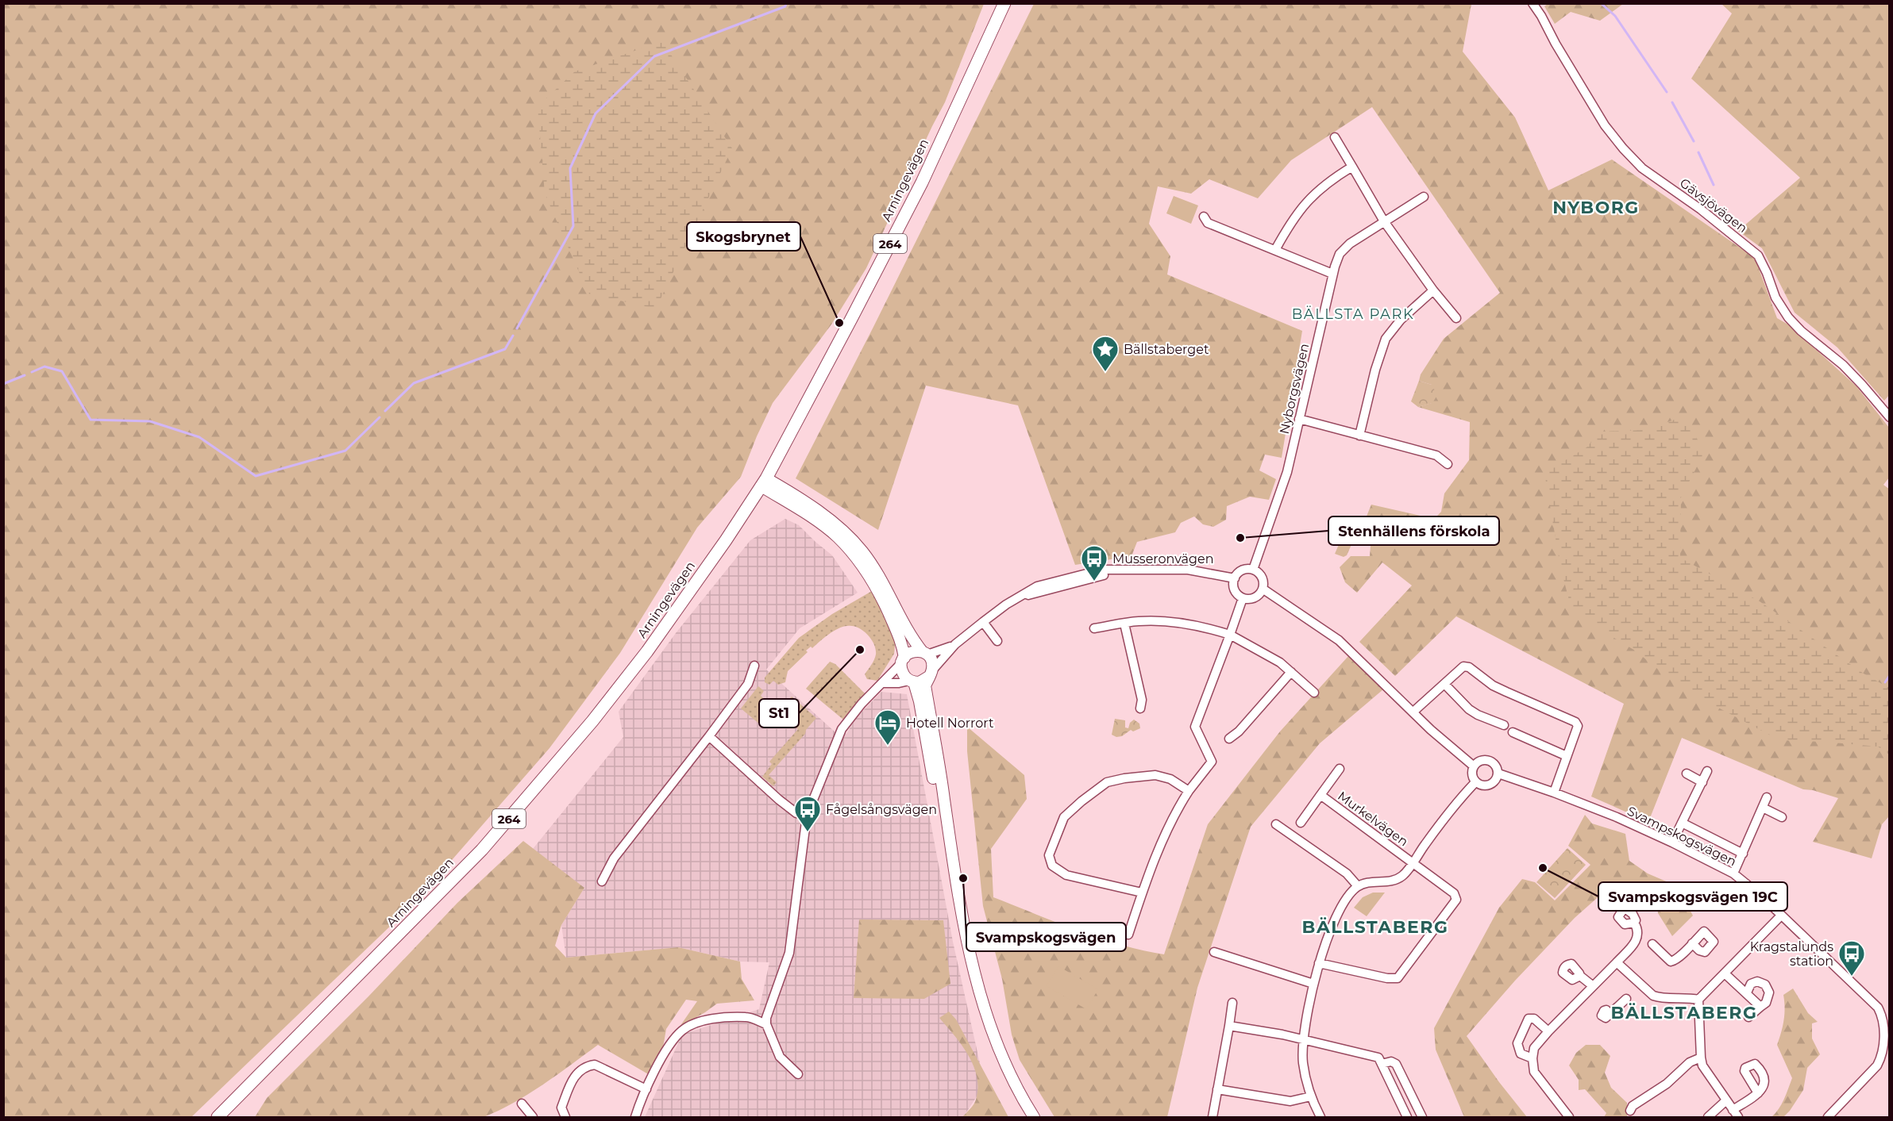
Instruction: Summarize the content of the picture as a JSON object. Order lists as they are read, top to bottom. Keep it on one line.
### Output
{"streets":{"main road":["Arningevägen","264"],"street":["Gävsjövägen","Nyborgsvägen","Murkelvägen","Svampskogsvägen"]},"crossings":[["Murkelvägen","Svampskogsvägen"]],"districts":["NYBORG","BÄLLSTA PARK","BÄLLSTABERG","BÄLLSTABERG"],"places":{"other":["Skogsbrynet","Stenhällens förskola","St1","Svampskogsvägen 19C","Svampskogsvägen"],"place":["Bällstaberget"],"bus stop":["Musseronvägen","Fågelsångsvägen","Kragstalunds station"],"hotel":["Hotell Norrort"]}}
